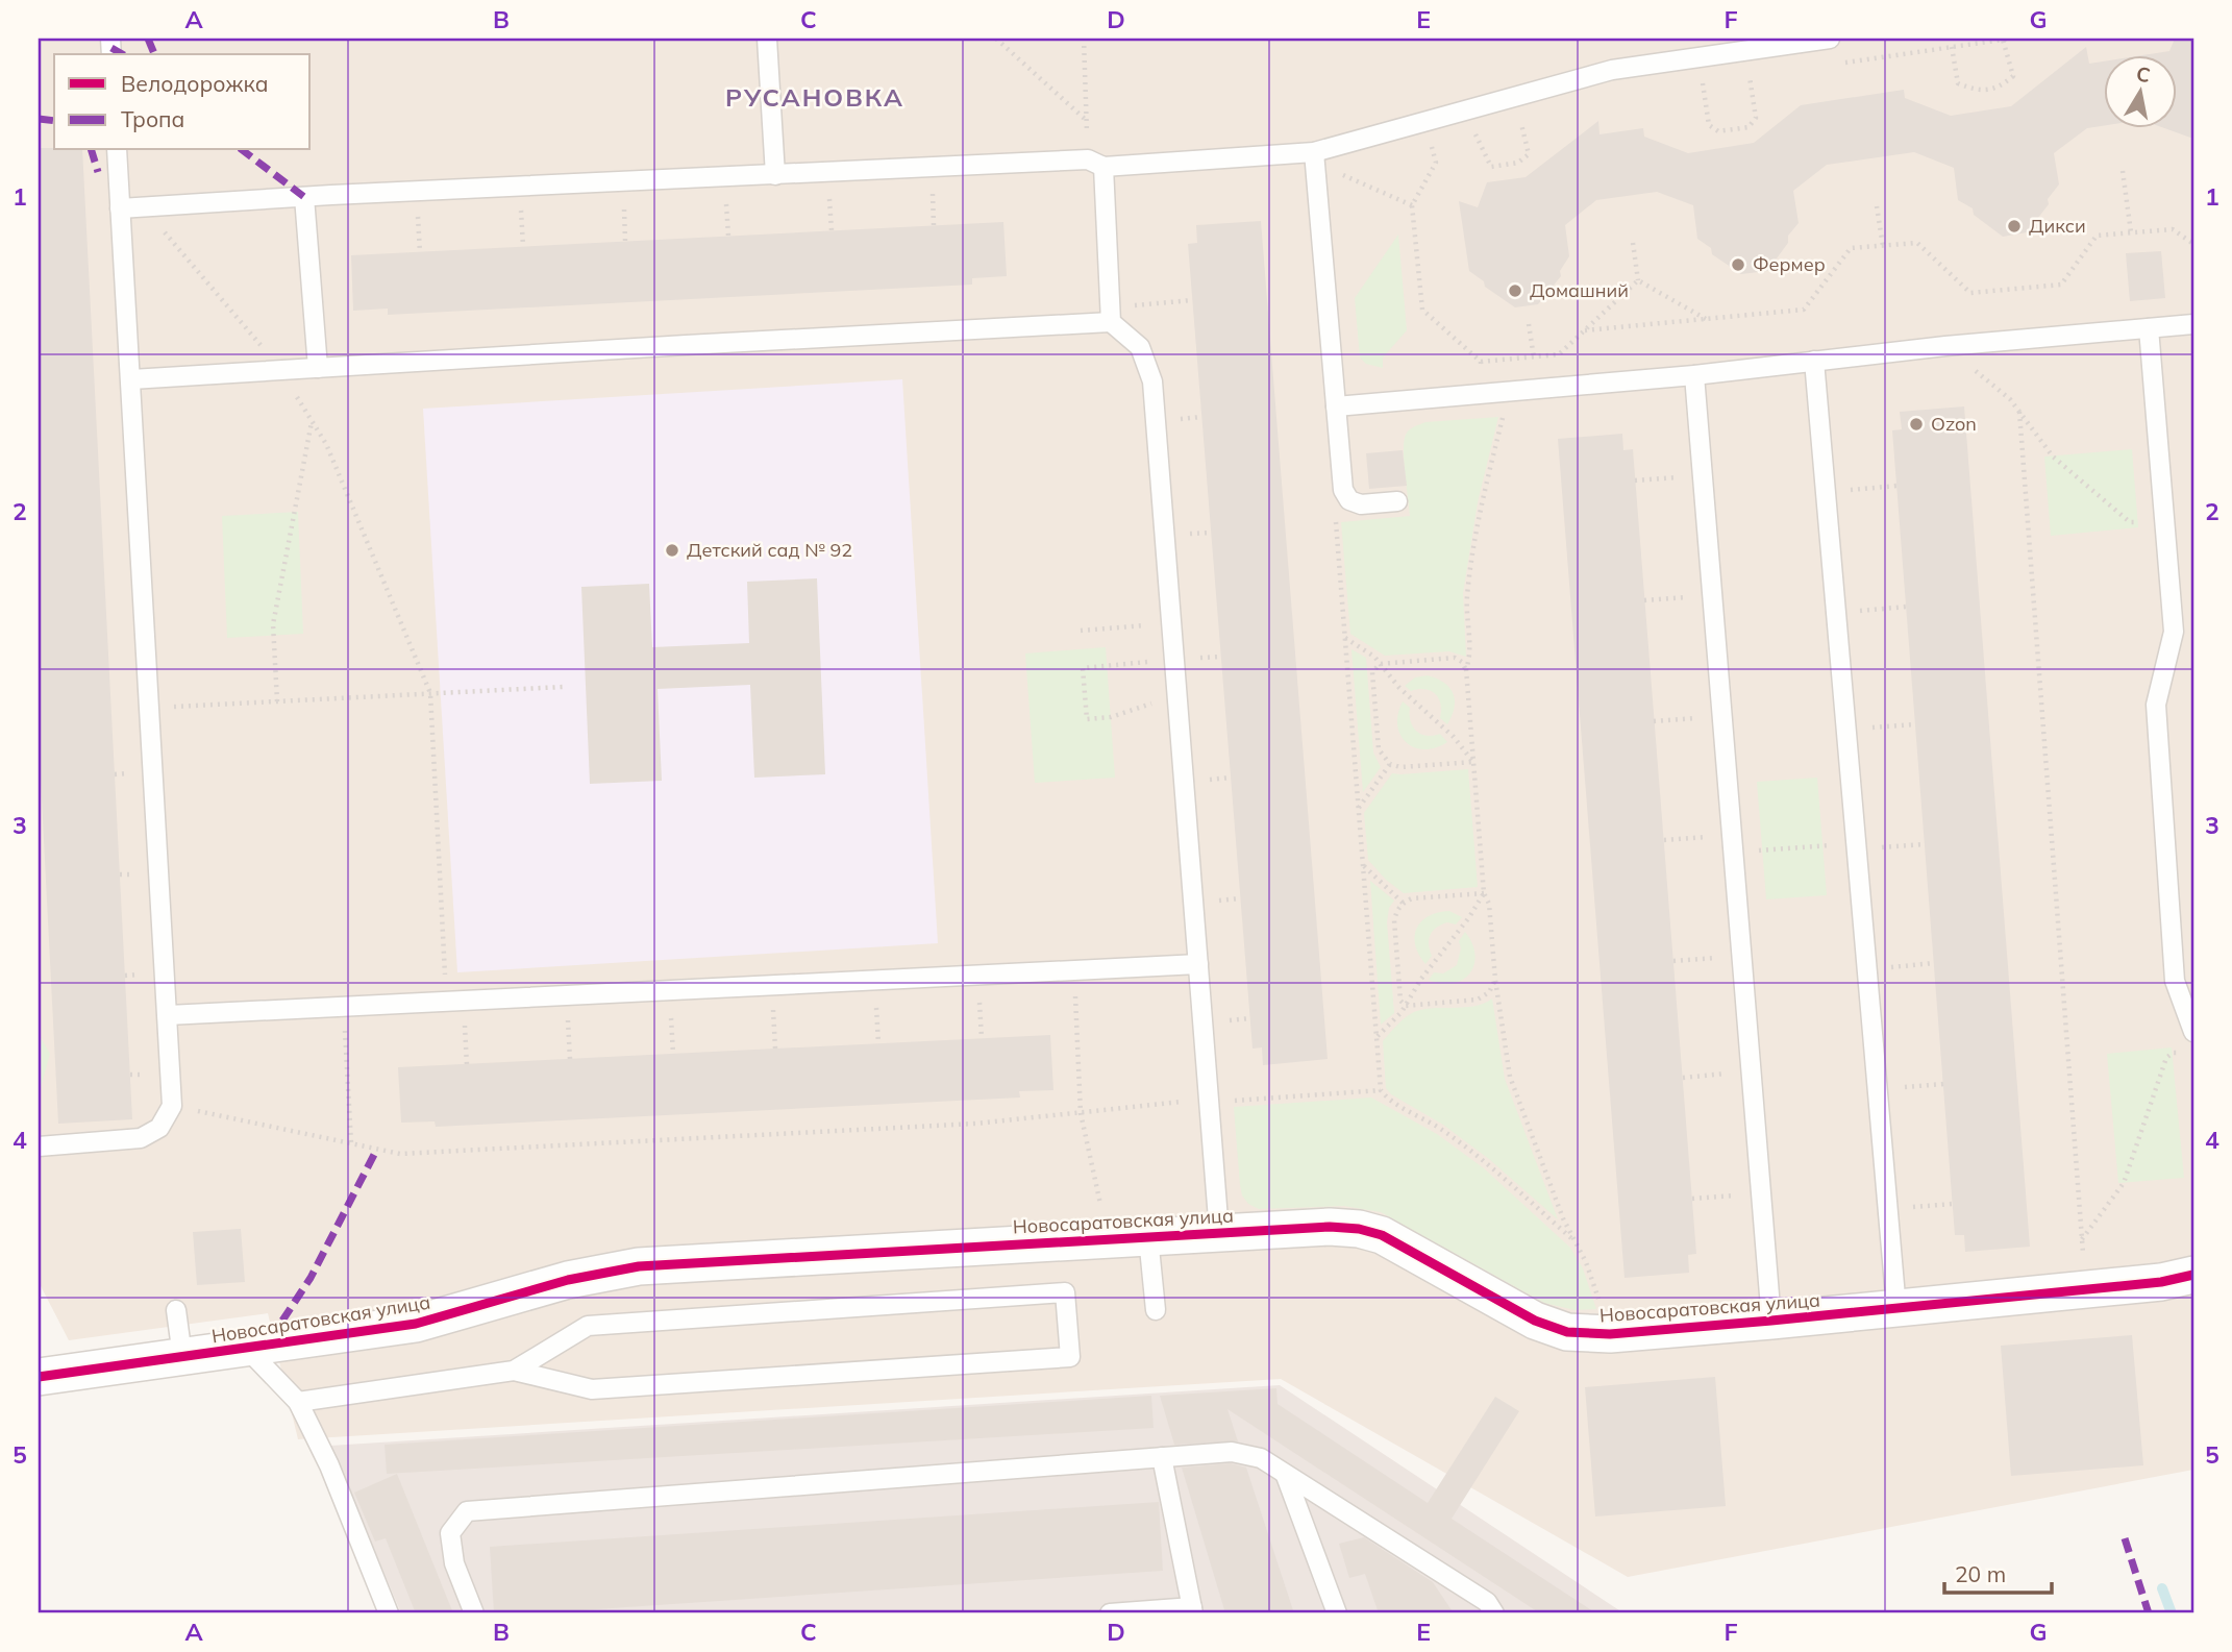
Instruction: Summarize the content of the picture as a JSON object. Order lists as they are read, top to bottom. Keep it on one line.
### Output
{"streets":{"street":["Новосаратовская улица"]},"districts":["РУСАНОВКА"],"places":["Дикси","Фермер","Домашний","Ozon","Детский сад № 92"],"legend":["Велодорожка","Тропа"],"scale_bar":"20 m","north":"top","grid":{"columns":["A","B","C","D","E","F","G"],"rows":["1","2","3","4","5"]}}
